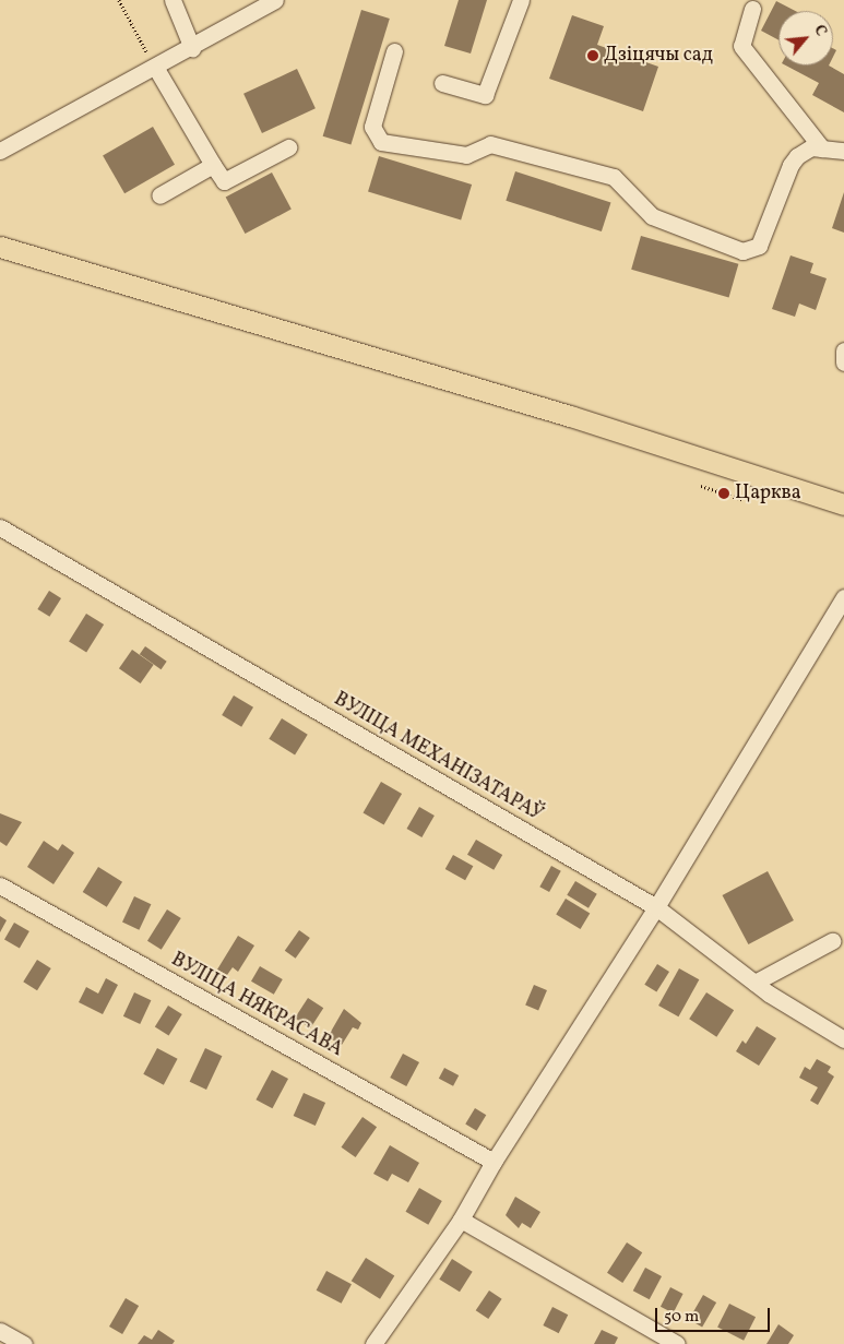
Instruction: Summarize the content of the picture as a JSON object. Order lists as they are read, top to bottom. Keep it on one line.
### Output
{"streets":{"street":["ВУЛІЦА МЕХАНІЗАТАРАЎ","ВУЛІЦА НЯКРАСАВА"]},"places":["Дзіцячы сад","Царква"],"scale_bar":"50 m","north":"top right"}
